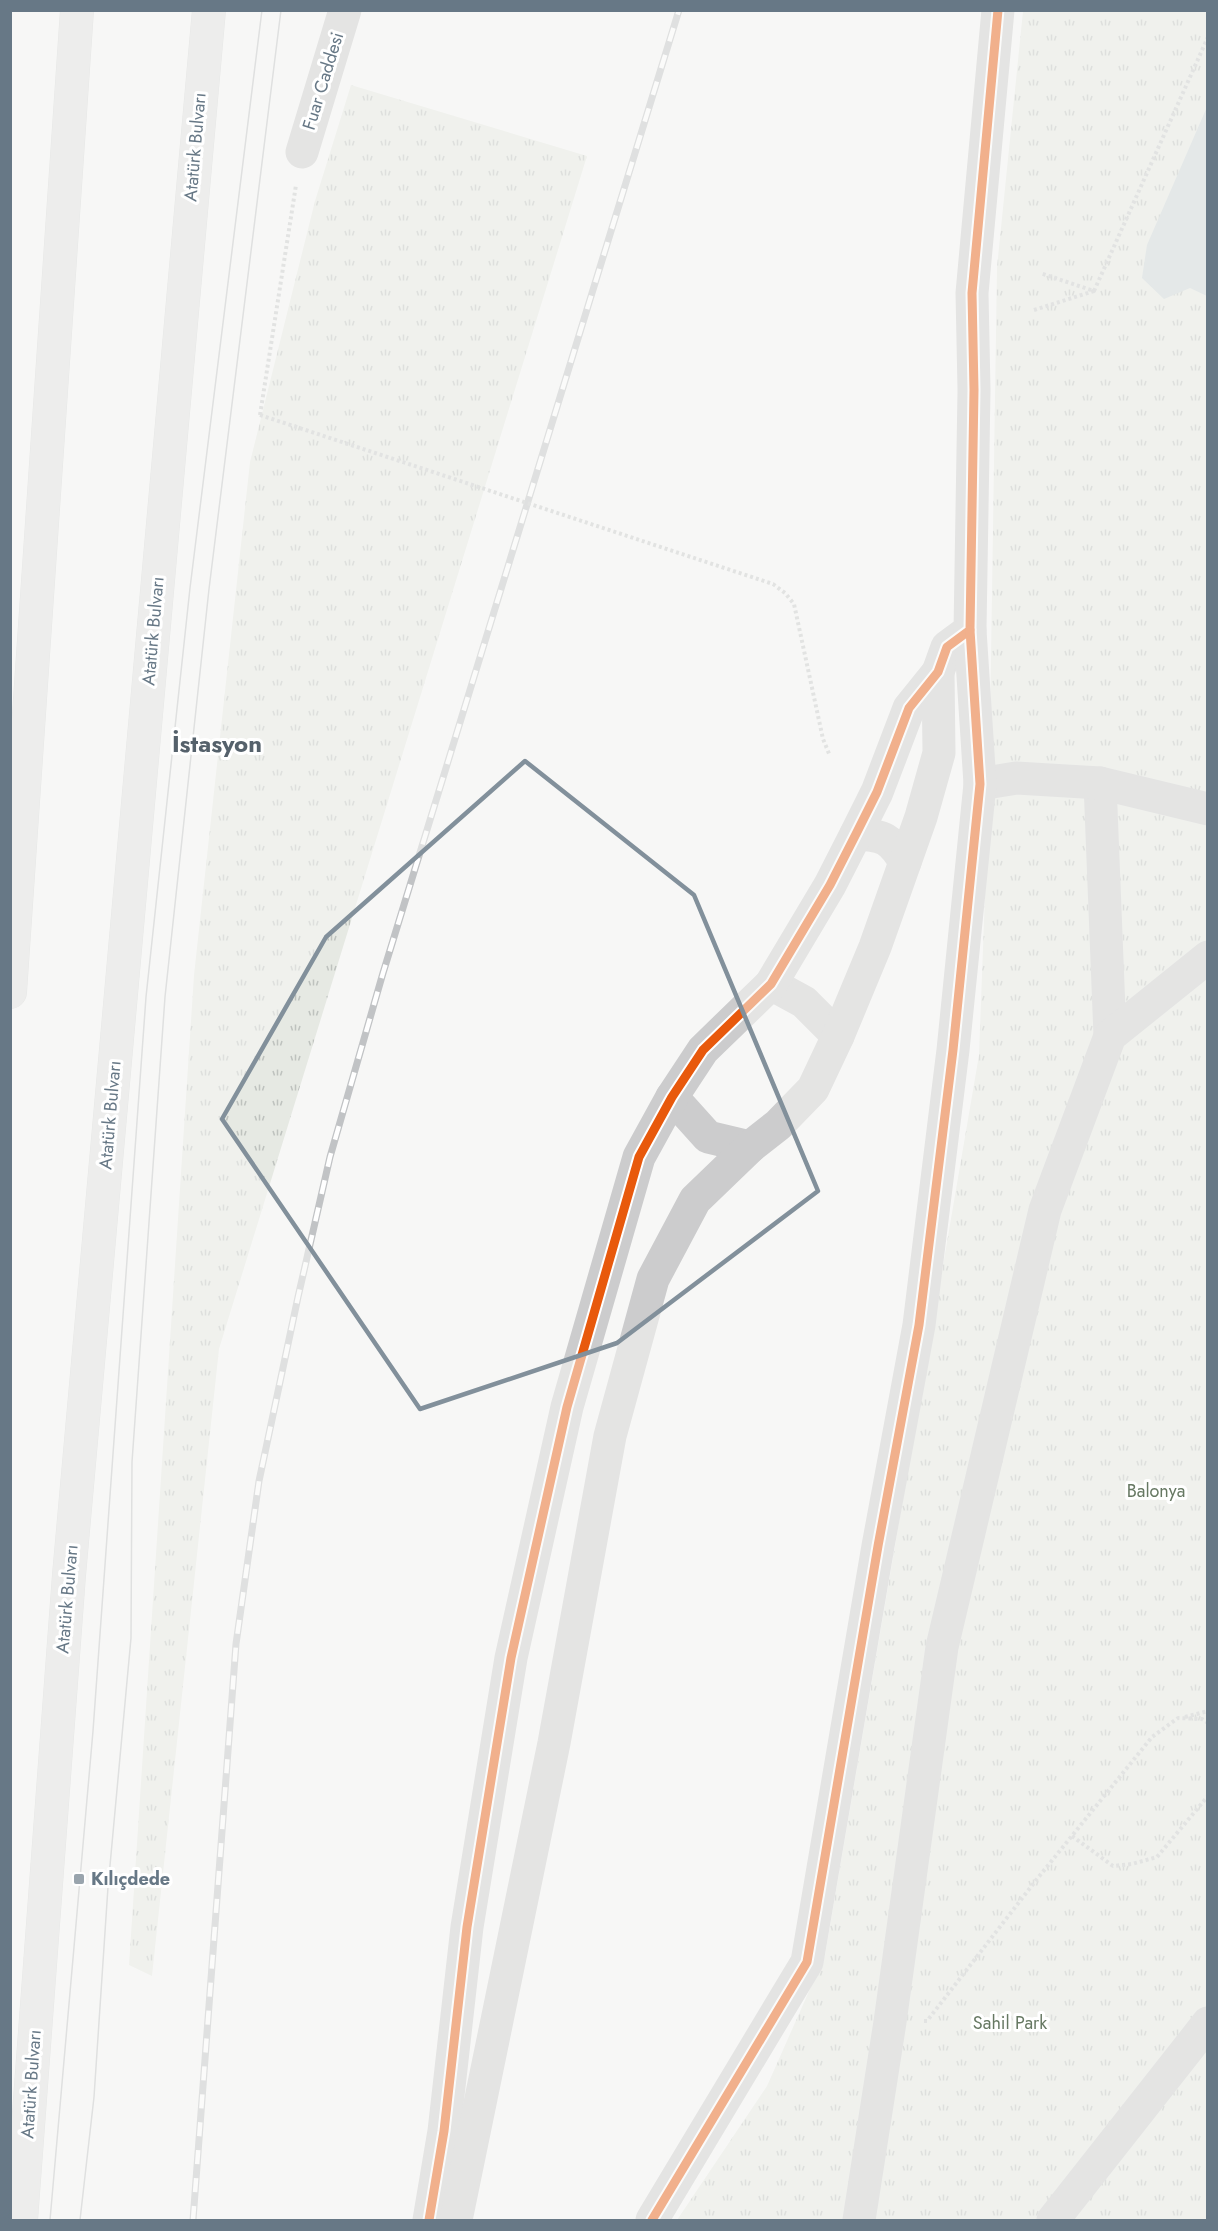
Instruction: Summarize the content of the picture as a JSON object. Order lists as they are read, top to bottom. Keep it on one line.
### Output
{"streets":{"main road":["Atatürk Bulvarı"],"street":["Fuar Caddesi"]},"districts":["İstasyon"],"parks":["Balonya","Sahil Park"],"places":{"transit":["Kılıçdede"]}}
